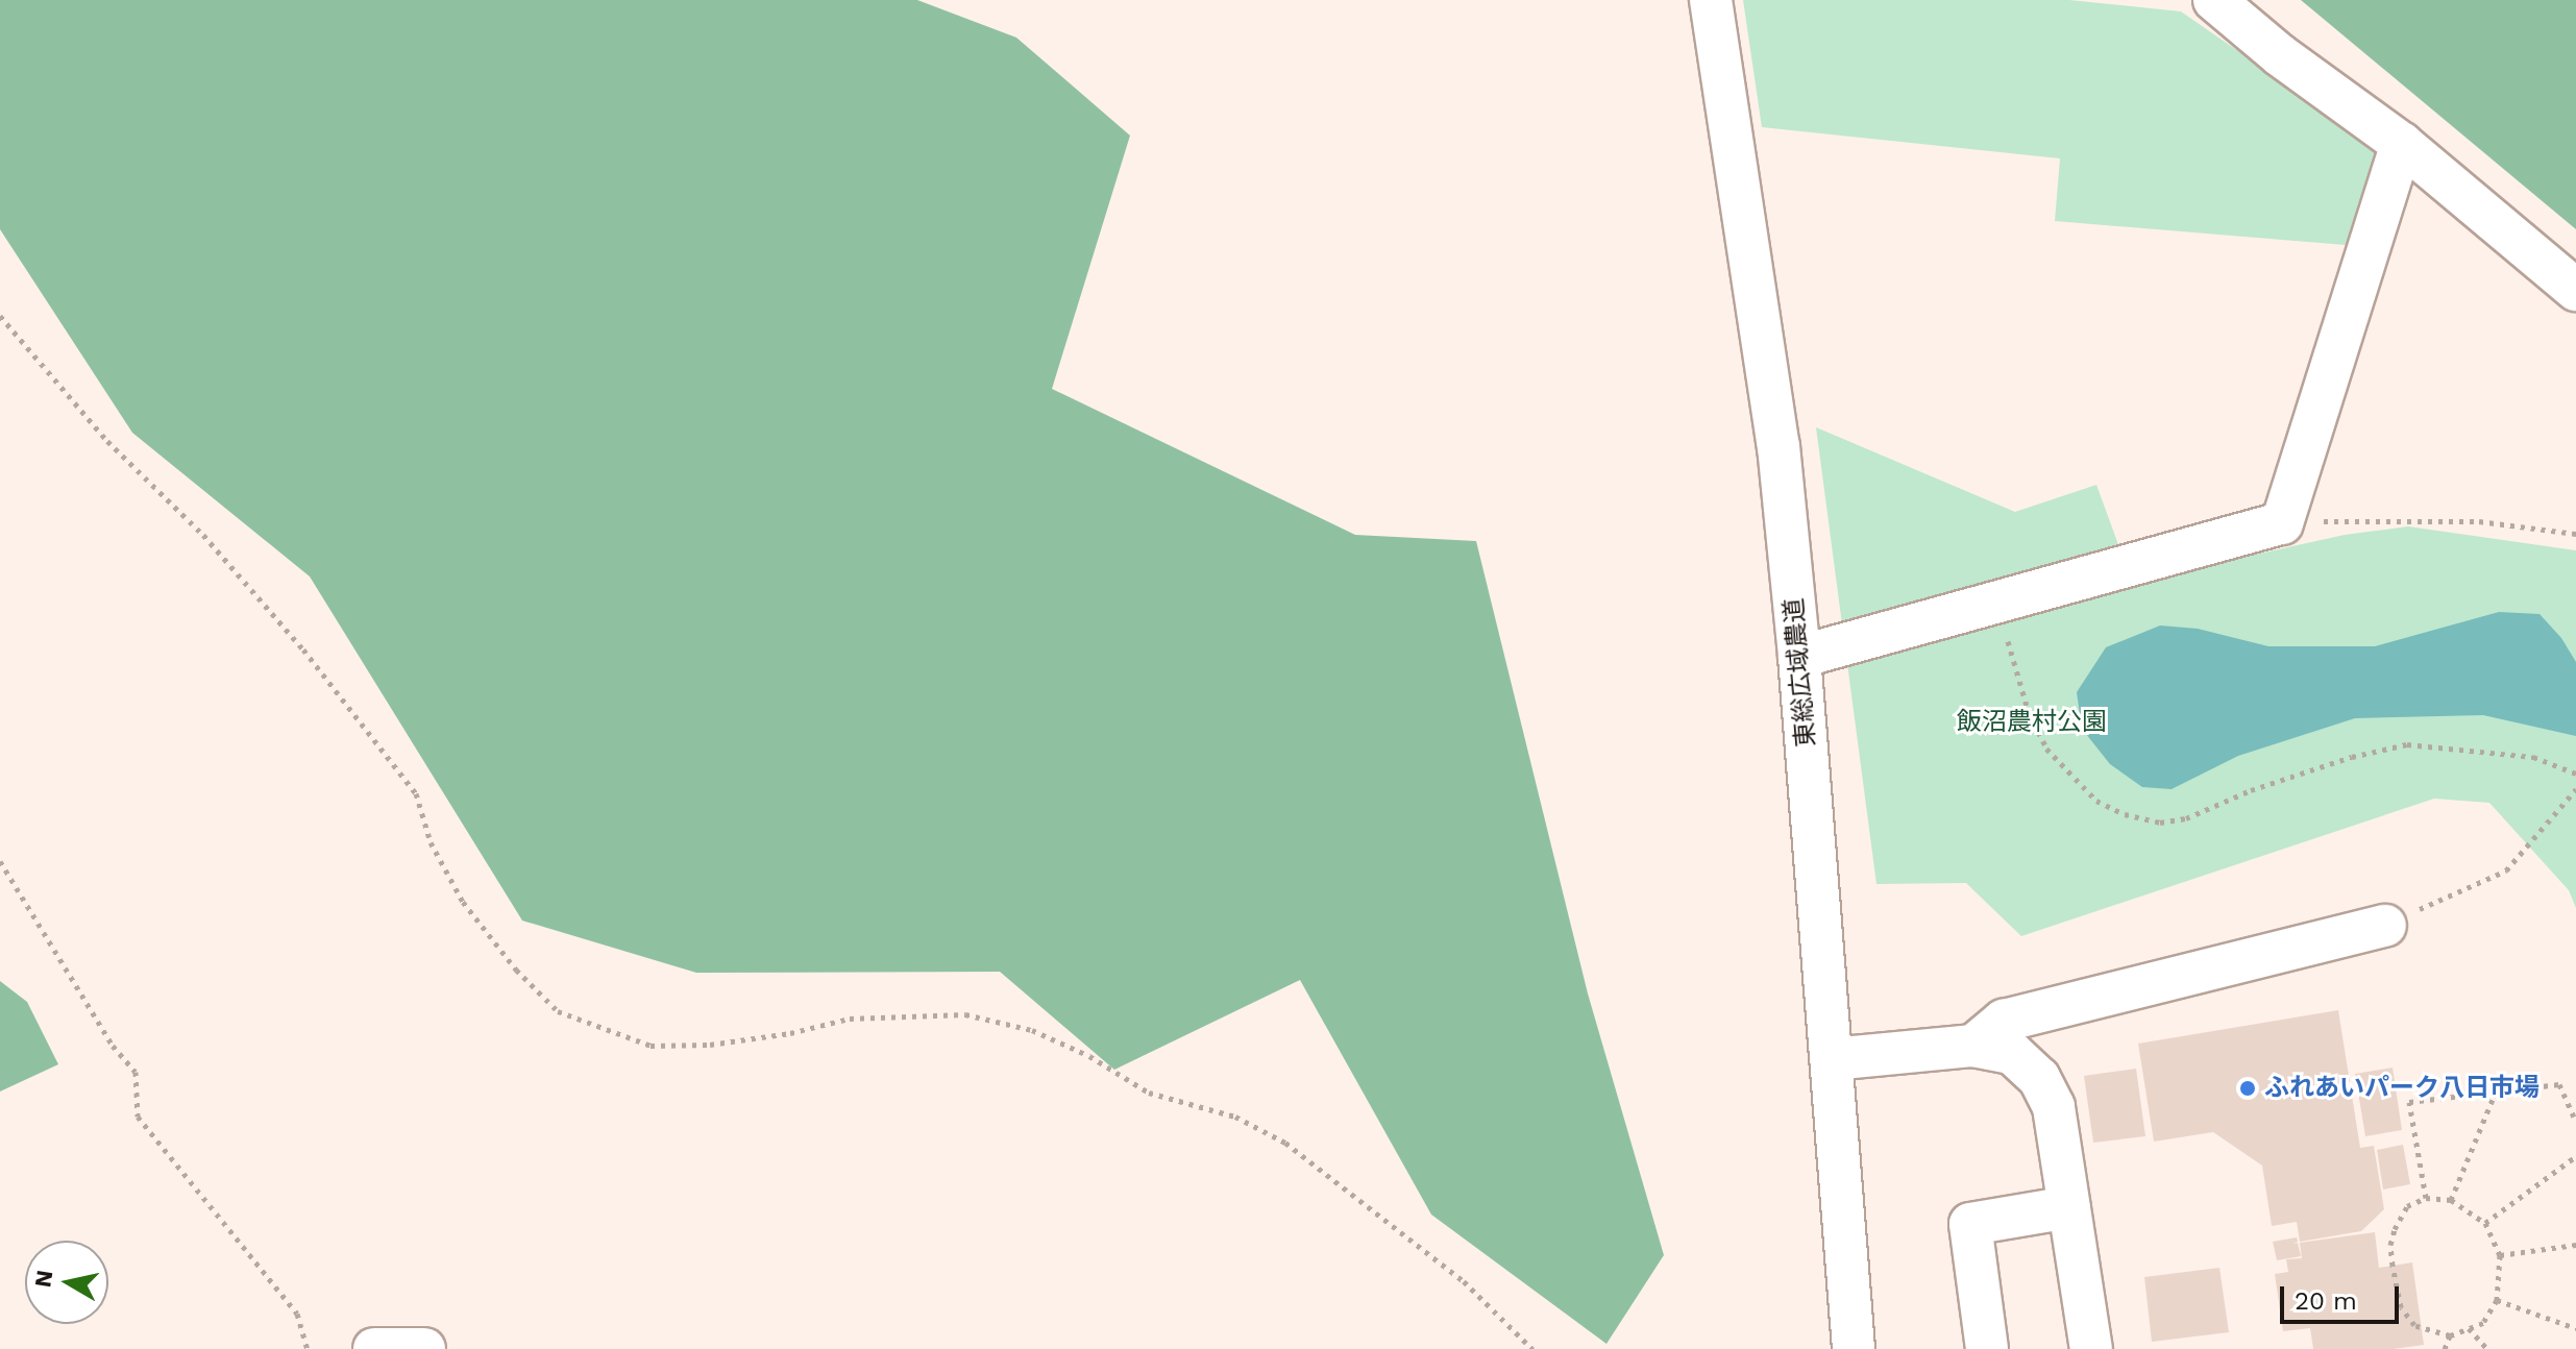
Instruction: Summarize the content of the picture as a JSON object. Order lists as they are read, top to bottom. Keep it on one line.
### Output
{"streets":{"street":["東総広域農道"]},"parks":["飯沼農村公園"],"places":["ふれあいパーク八日市場"],"scale_bar":"20 m","north":"left"}
